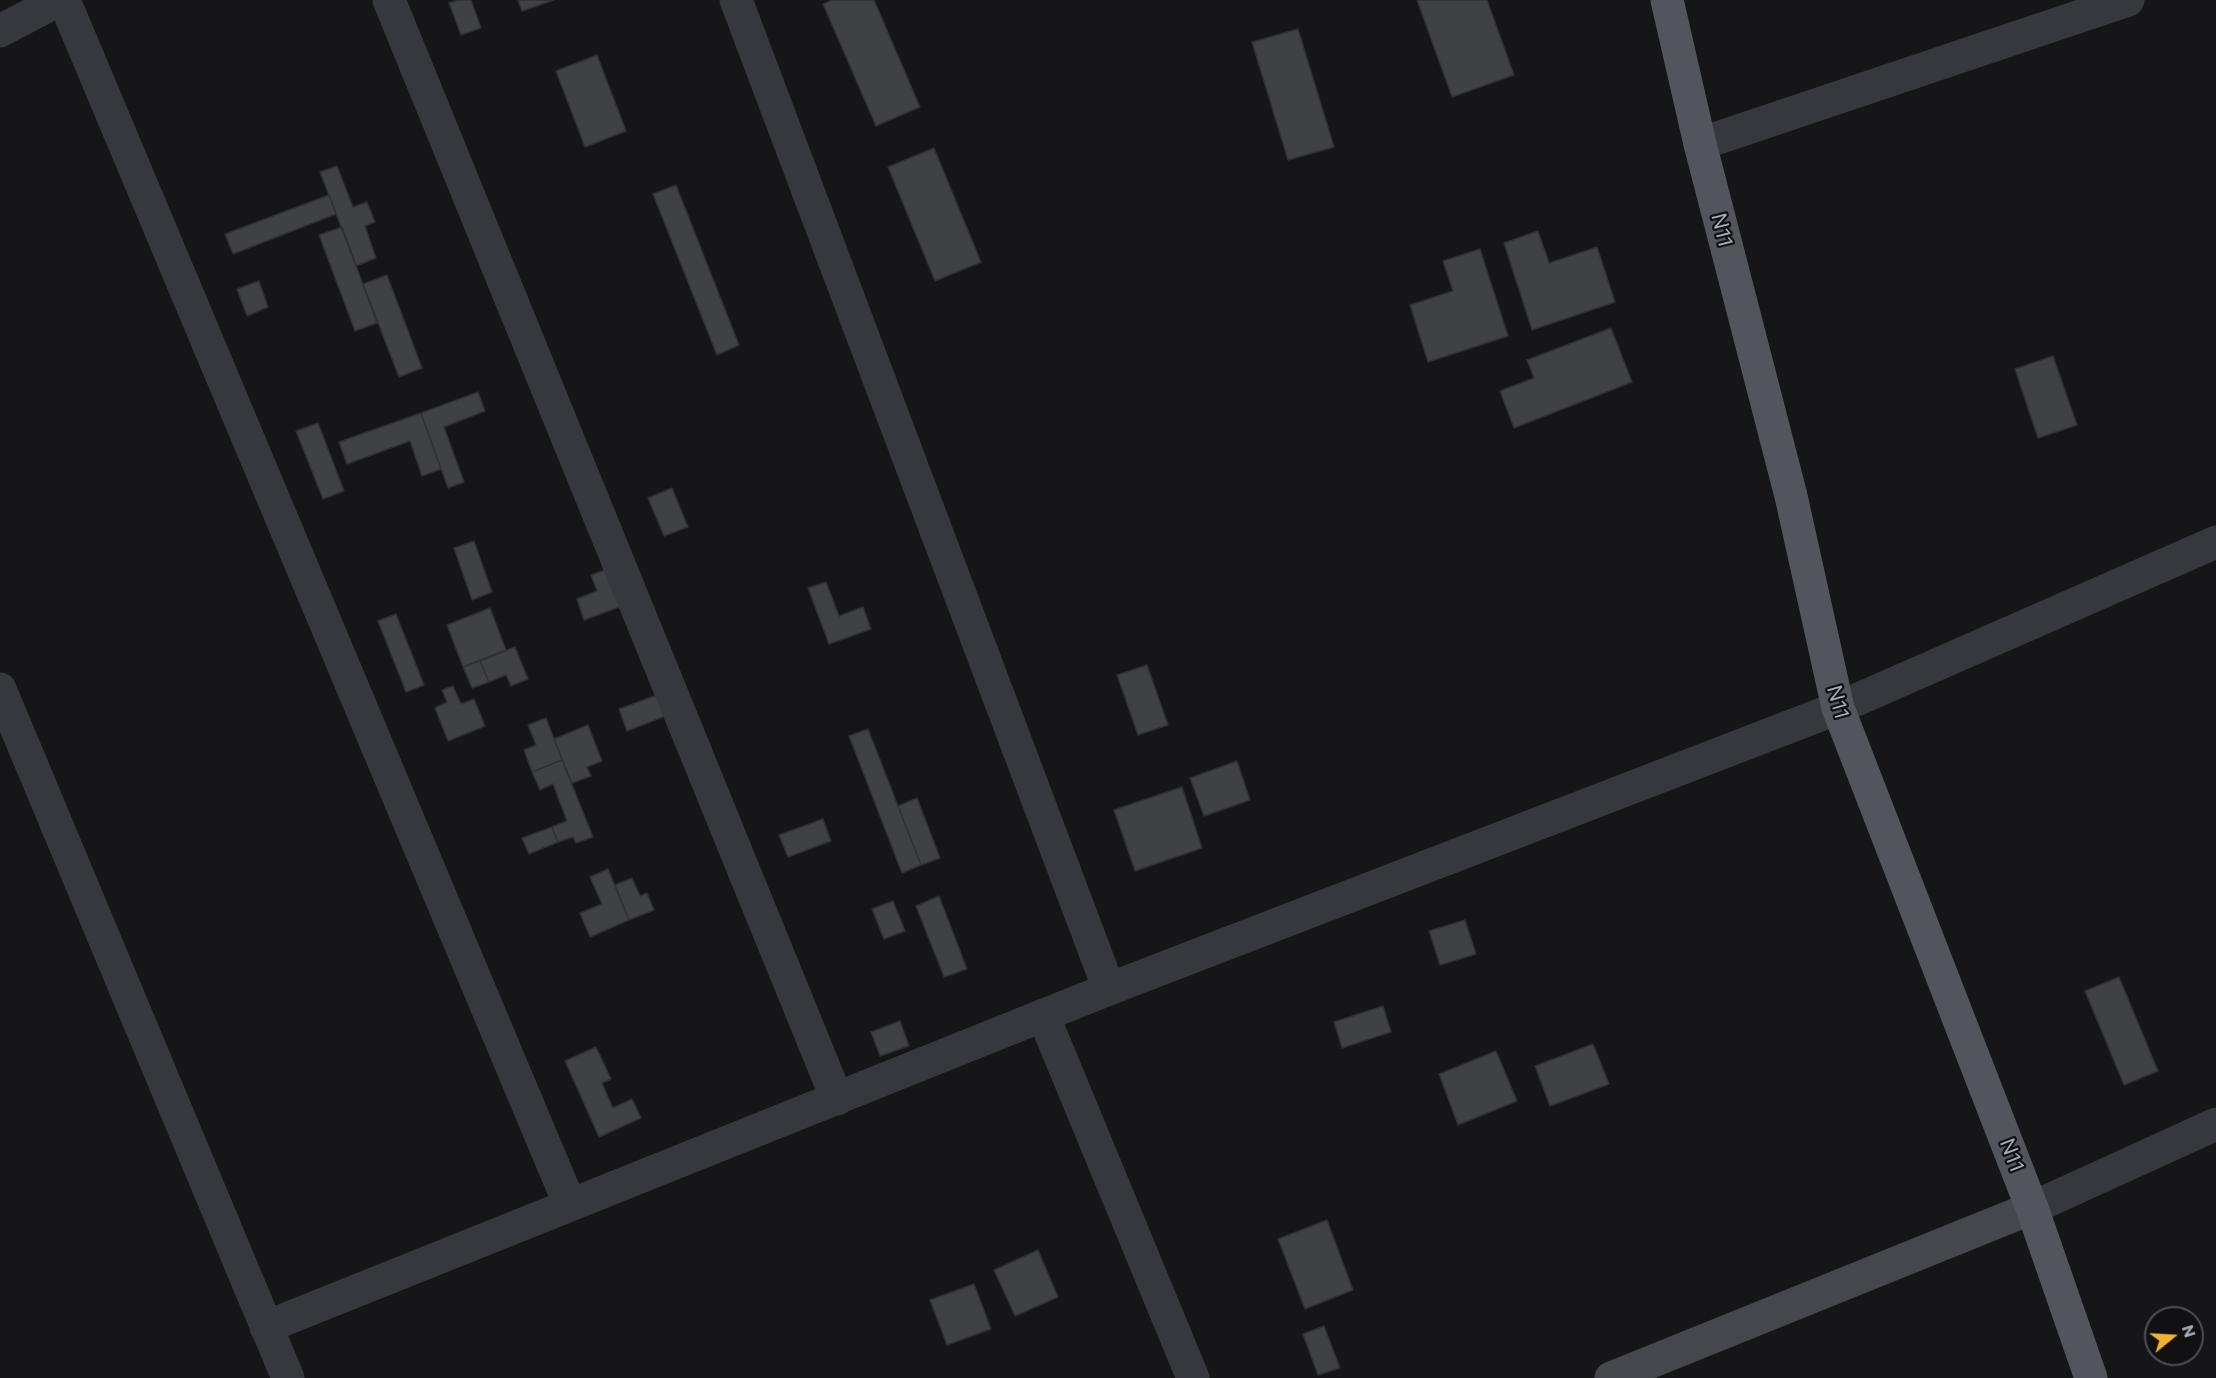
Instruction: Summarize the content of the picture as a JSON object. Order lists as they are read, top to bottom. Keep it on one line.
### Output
{"streets":{"main road":["N11"]},"north":"right"}
